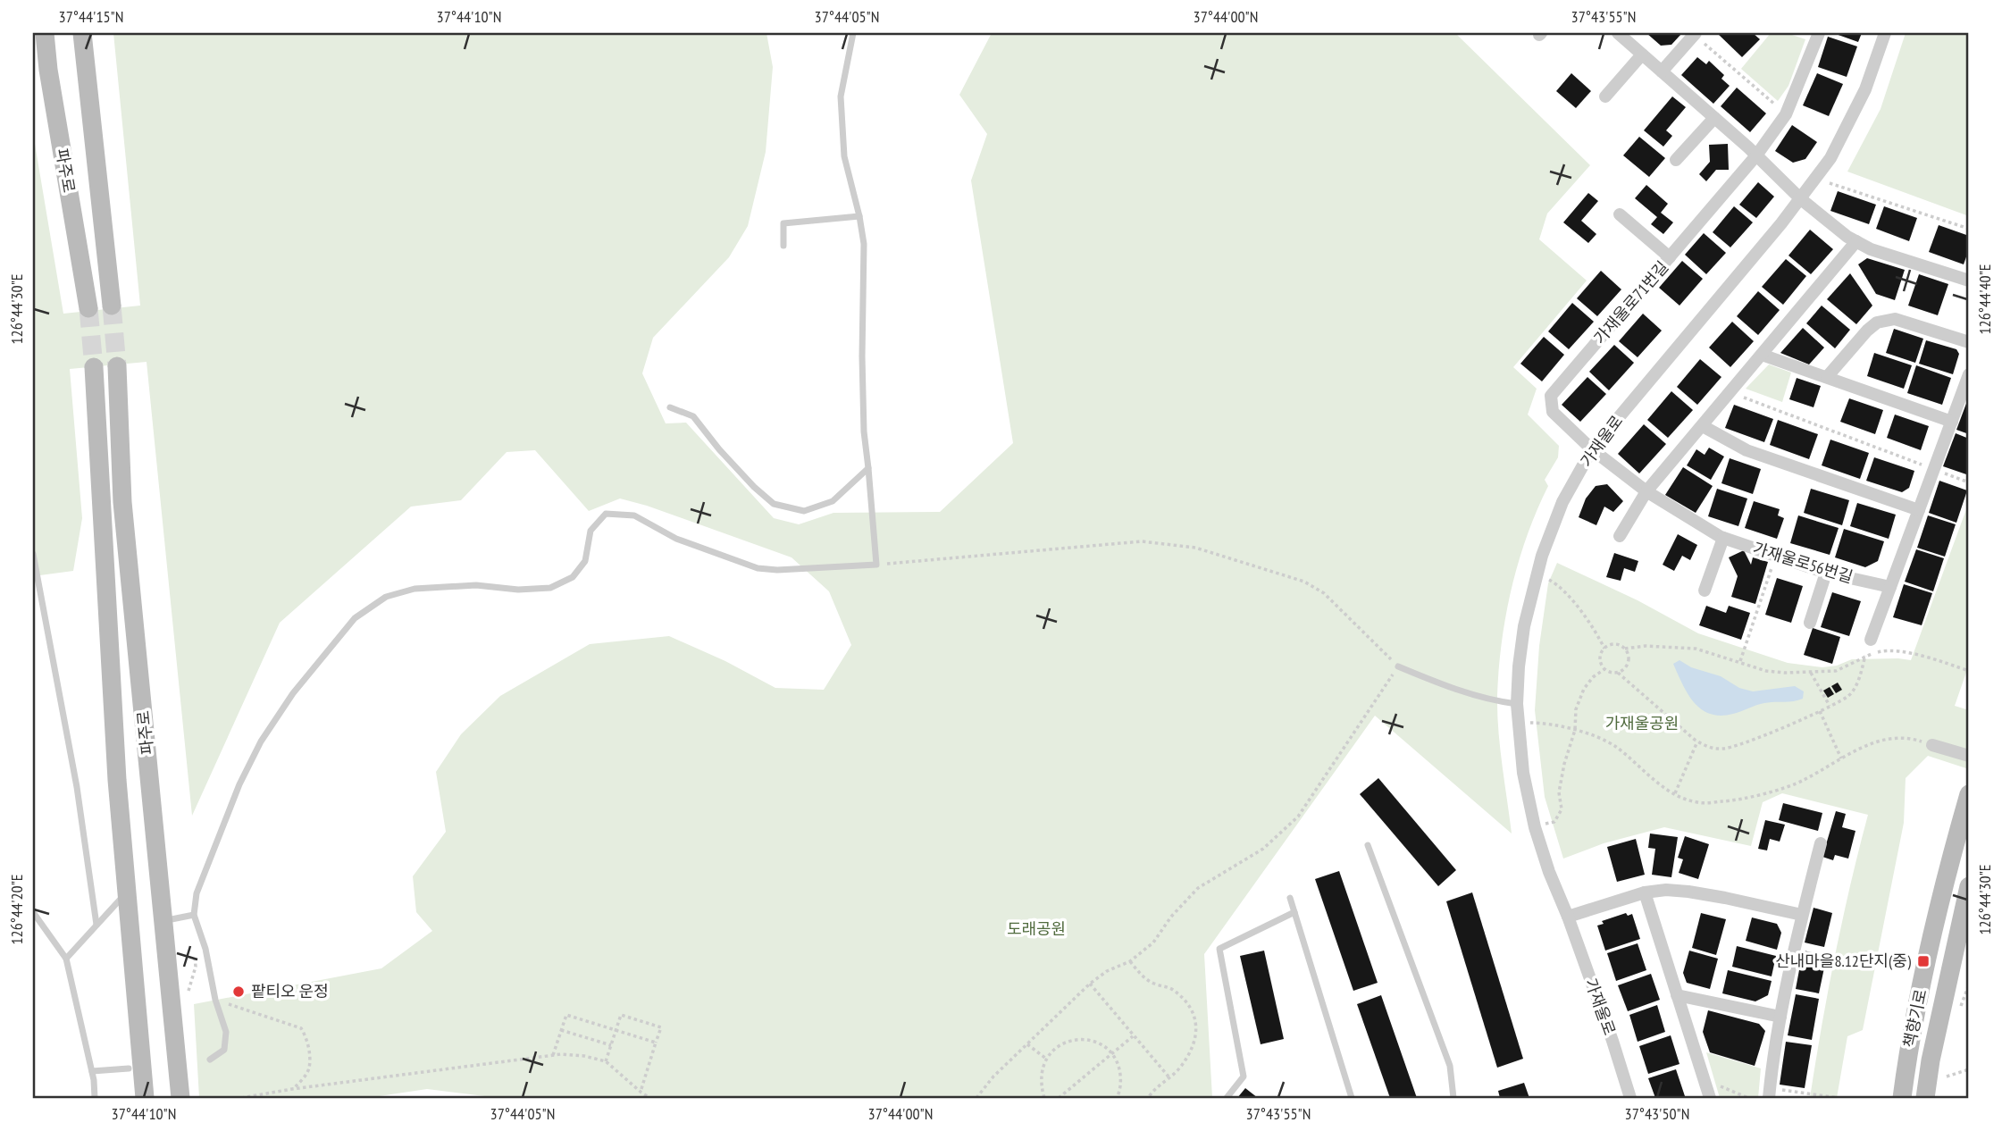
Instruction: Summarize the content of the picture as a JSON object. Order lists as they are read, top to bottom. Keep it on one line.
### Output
{"streets":{"main road":["파주로","책향기로"],"street":["가재울로71번길","가재울로","가재울로56번길"]},"crossings":[["가재울로71번길","가재울로"],["가재울로71번길","가재울로56번길"],["가재울로","가재울로56번길"]],"parks":["가재울공원","도래공원"],"places":{"transit":["산내마을8.12단지(중)"],"other":["팥티오 운정"]},"coordinates":["37°44'15\"N","37°44'10\"N","37°44'05\"N","37°44'00\"N","37°43'55\"N","126°44'40\"E","126°44'30\"E","126°44'20\"E","37°43'50\"N"]}
